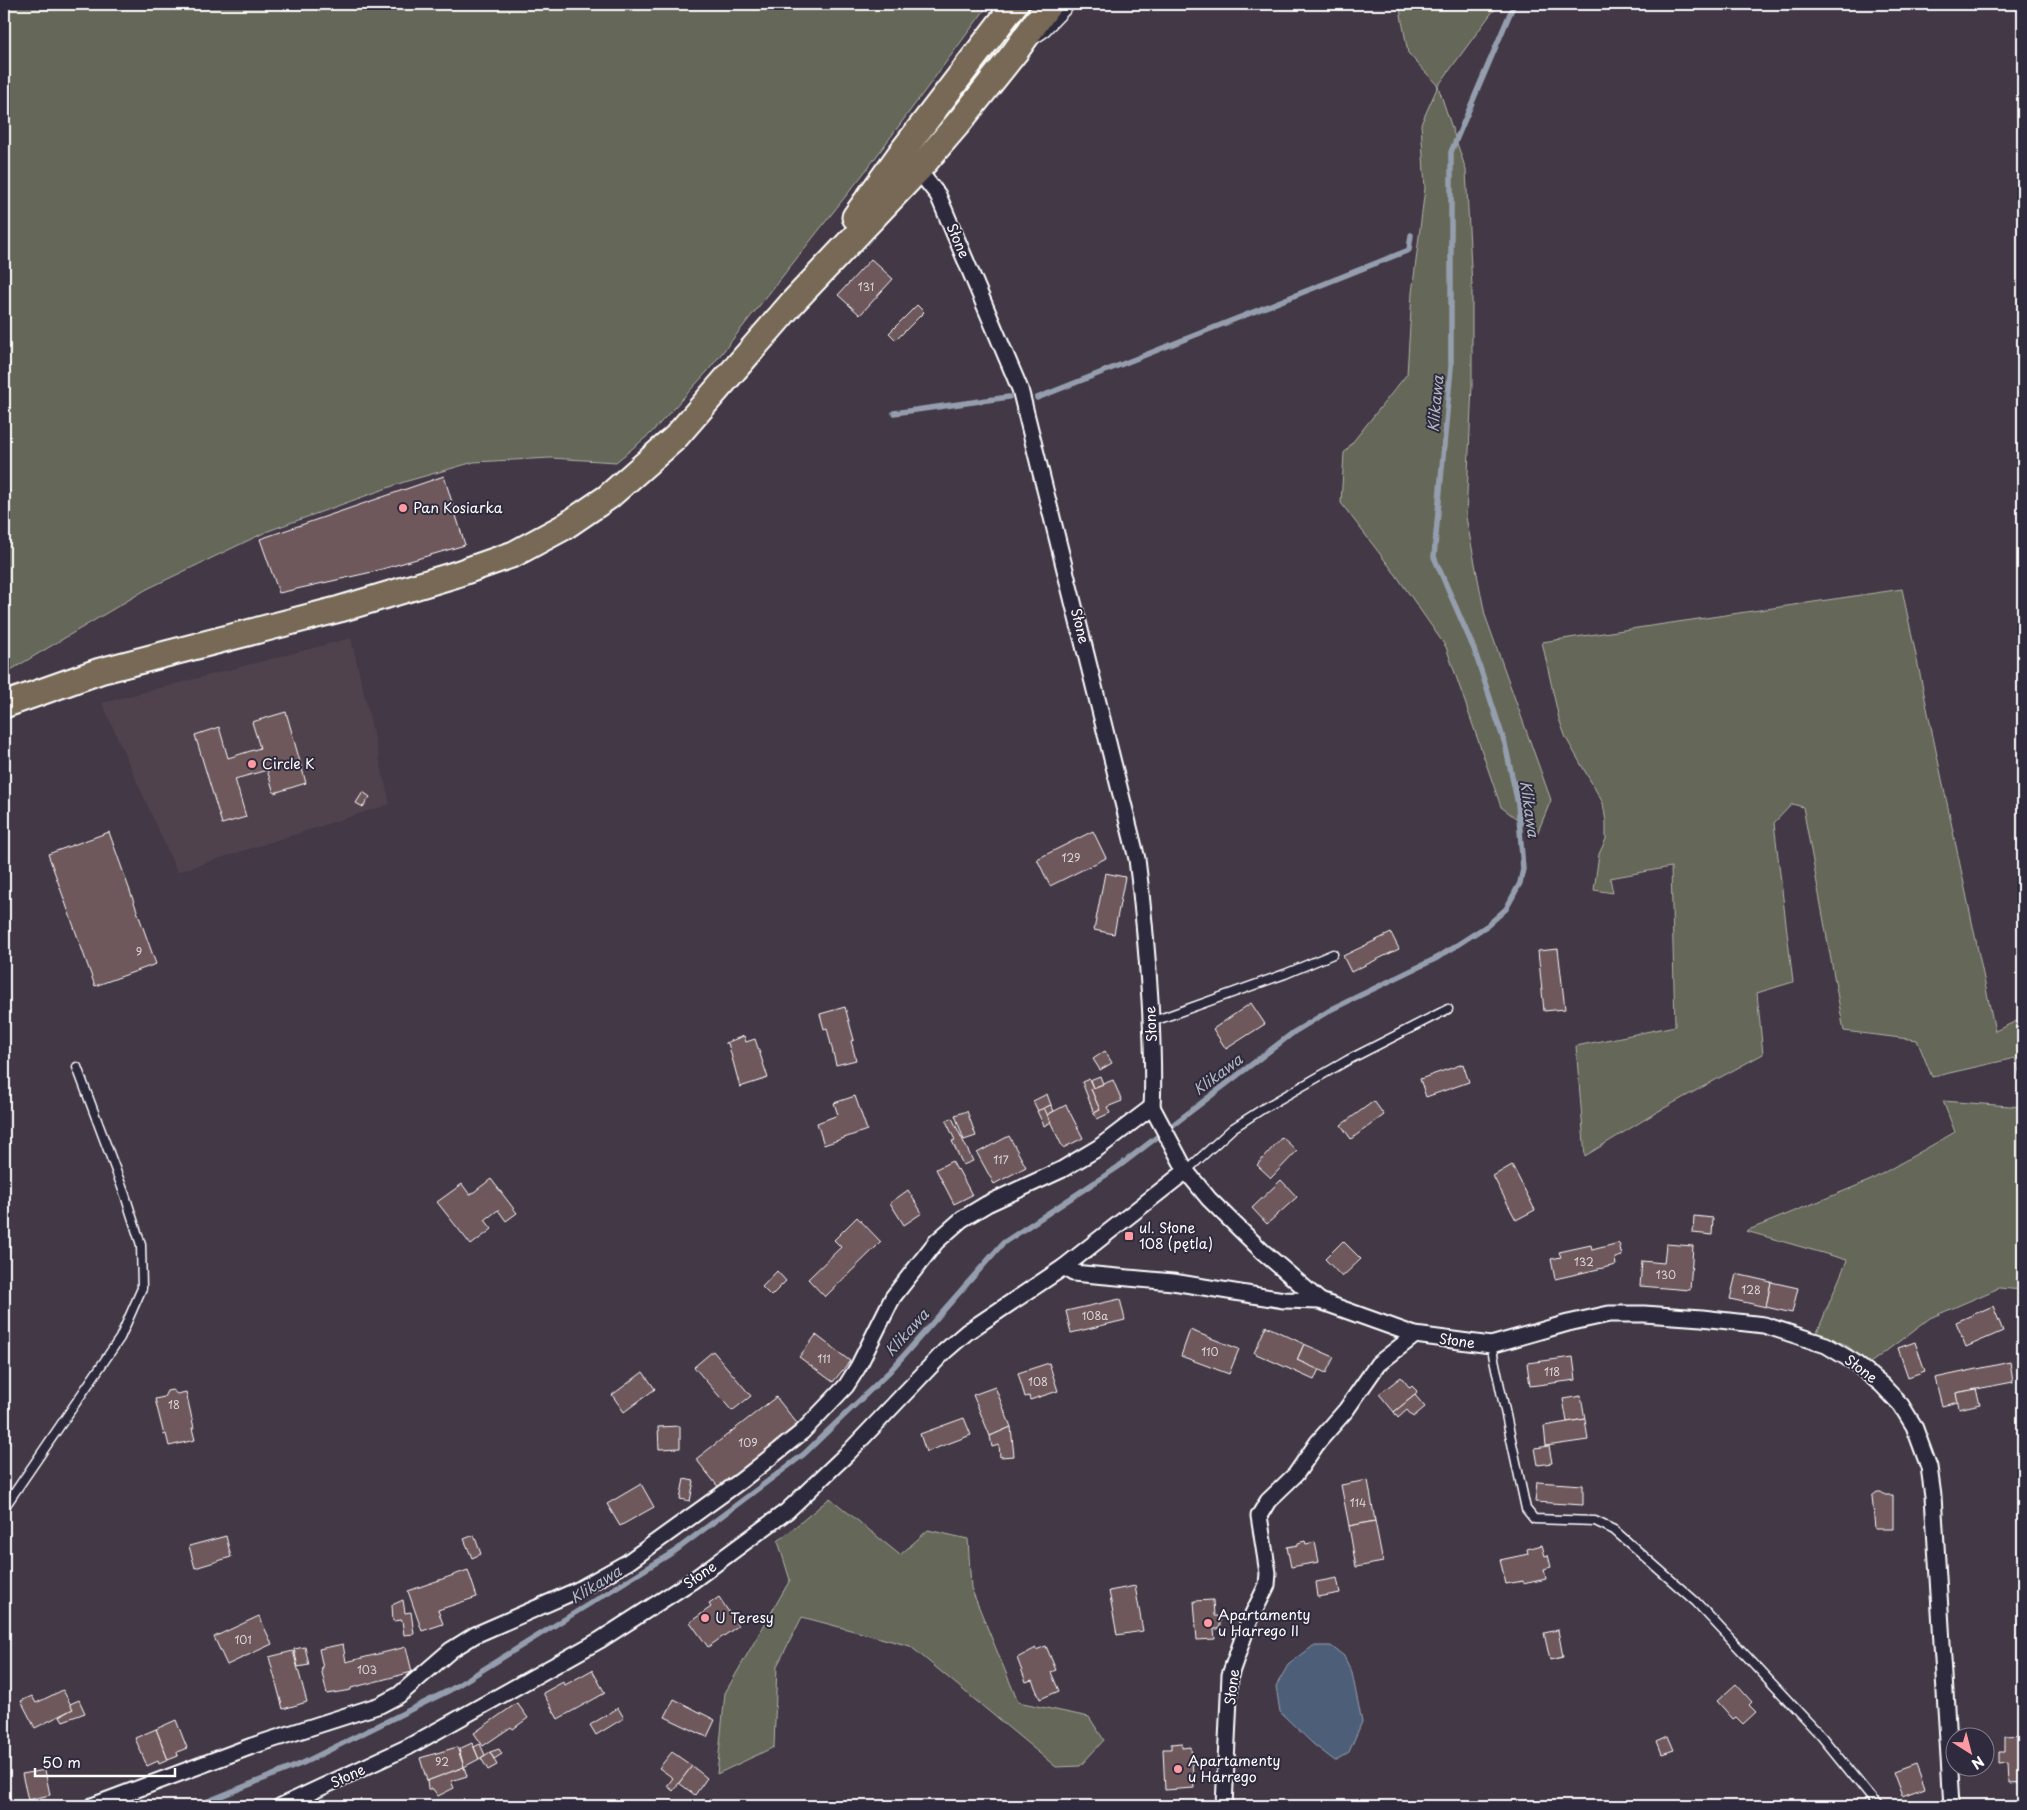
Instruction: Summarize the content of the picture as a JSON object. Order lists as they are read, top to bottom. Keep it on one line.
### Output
{"streets":{"street":["Słone"]},"water":["Klikawa"],"places":{"other":["Pan Kosiarka","Circle K","U Teresy","Apartamenty u Harrego II","Apartamenty u Harrego"],"transit":["ul. Słone 108 (pętla)"]},"house_numbers":["131","129","9","117","132","130","128","108a","110","111","118","108","18","109","114","101","103","92"],"scale_bar":"50 m","north":"bottom right"}
